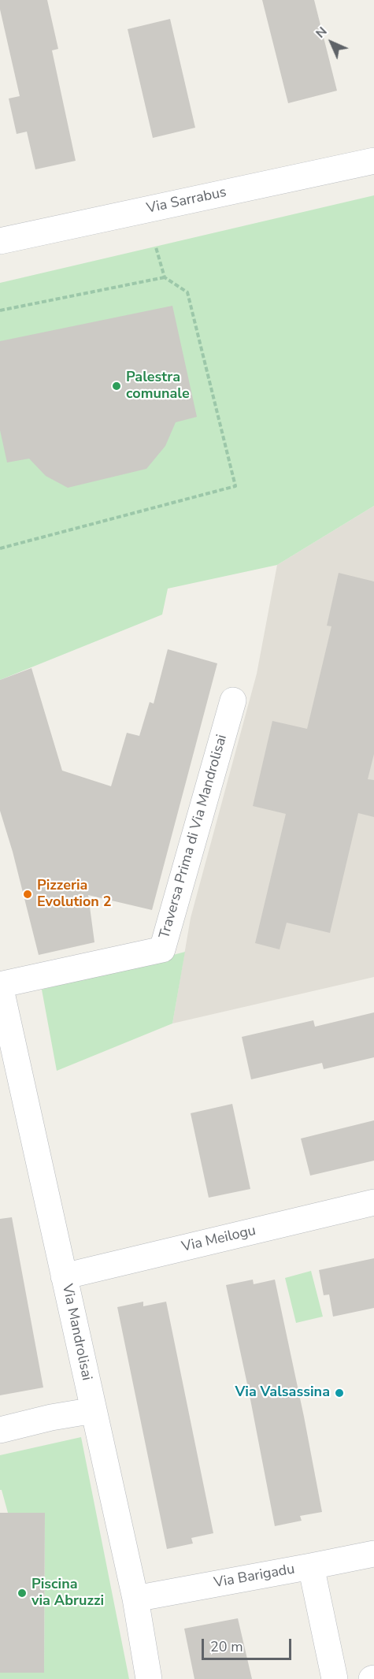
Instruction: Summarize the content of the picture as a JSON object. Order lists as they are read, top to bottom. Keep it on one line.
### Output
{"streets":{"street":["Via Sarrabus","Traversa Prima di Via Mandrolisai","Via Meilogu","Via Mandrolisai","Via Barigadu"]},"crossings":[["Traversa Prima di Via Mandrolisai","Via Mandrolisai"],["Via Meilogu","Via Mandrolisai"],["Via Mandrolisai","Via Barigadu"]],"places":["Palestra comunale","Pizzeria Evolution 2","Via Valsassina","Piscina via Abruzzi"],"scale_bar":"20 m","north":"top left"}
